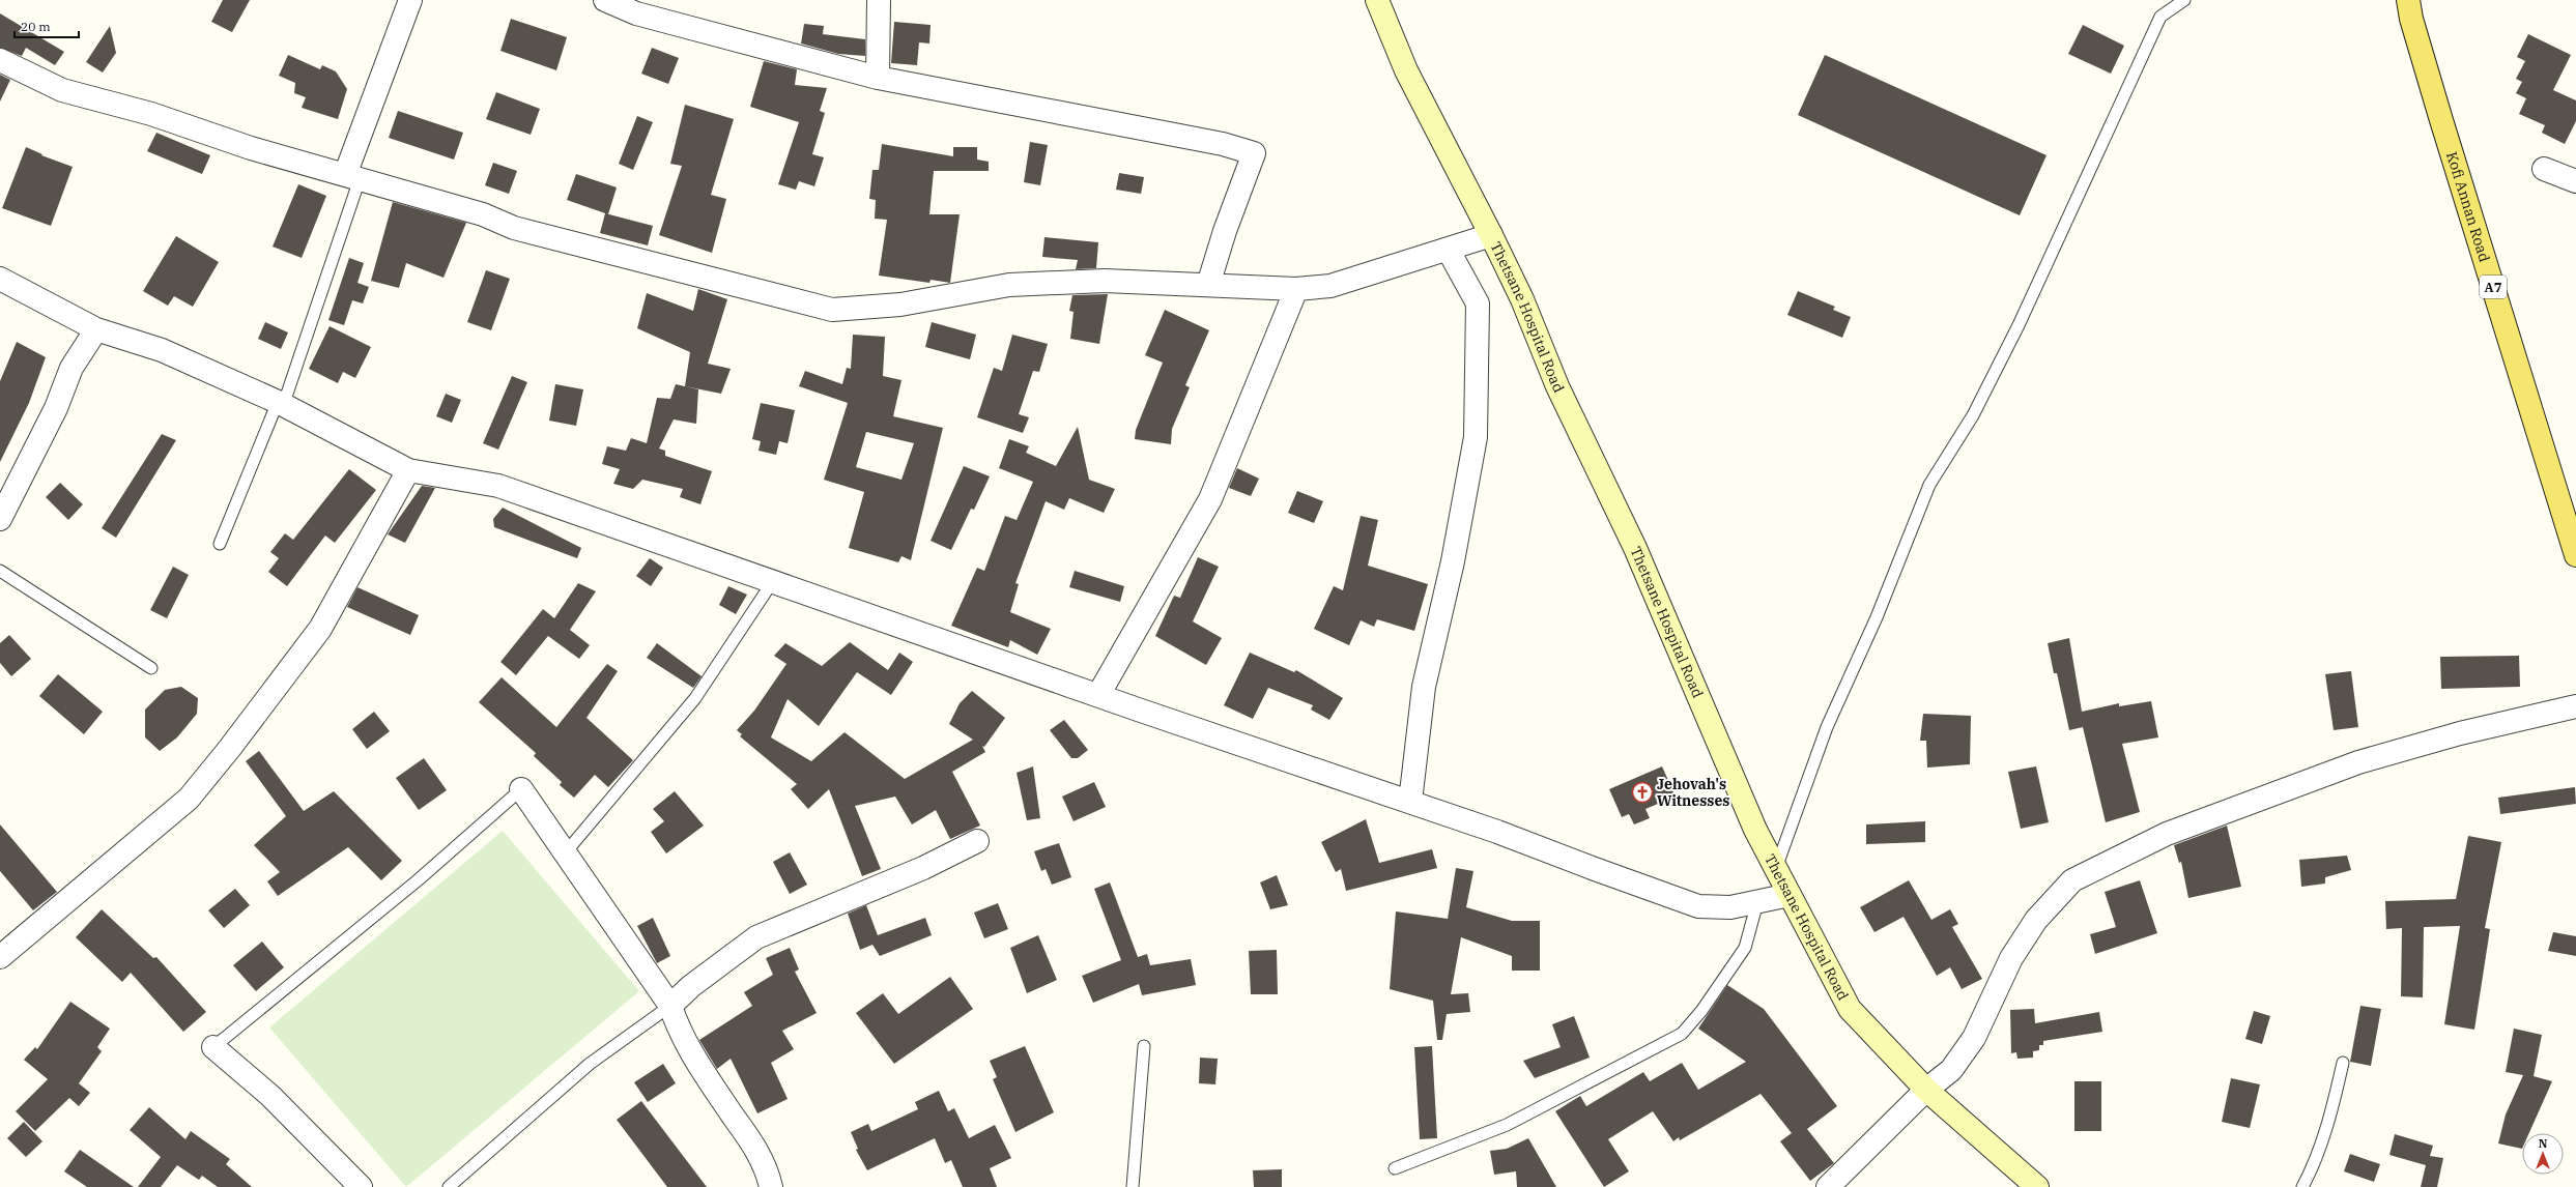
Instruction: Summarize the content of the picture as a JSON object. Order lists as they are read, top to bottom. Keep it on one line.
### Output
{"streets":{"main road":["Kofi Annan Road","A7","Thetsane Hospital Road"]},"places":{"church":["Jehovah's Witnesses"]},"scale_bar":"20 m","north":"top"}
